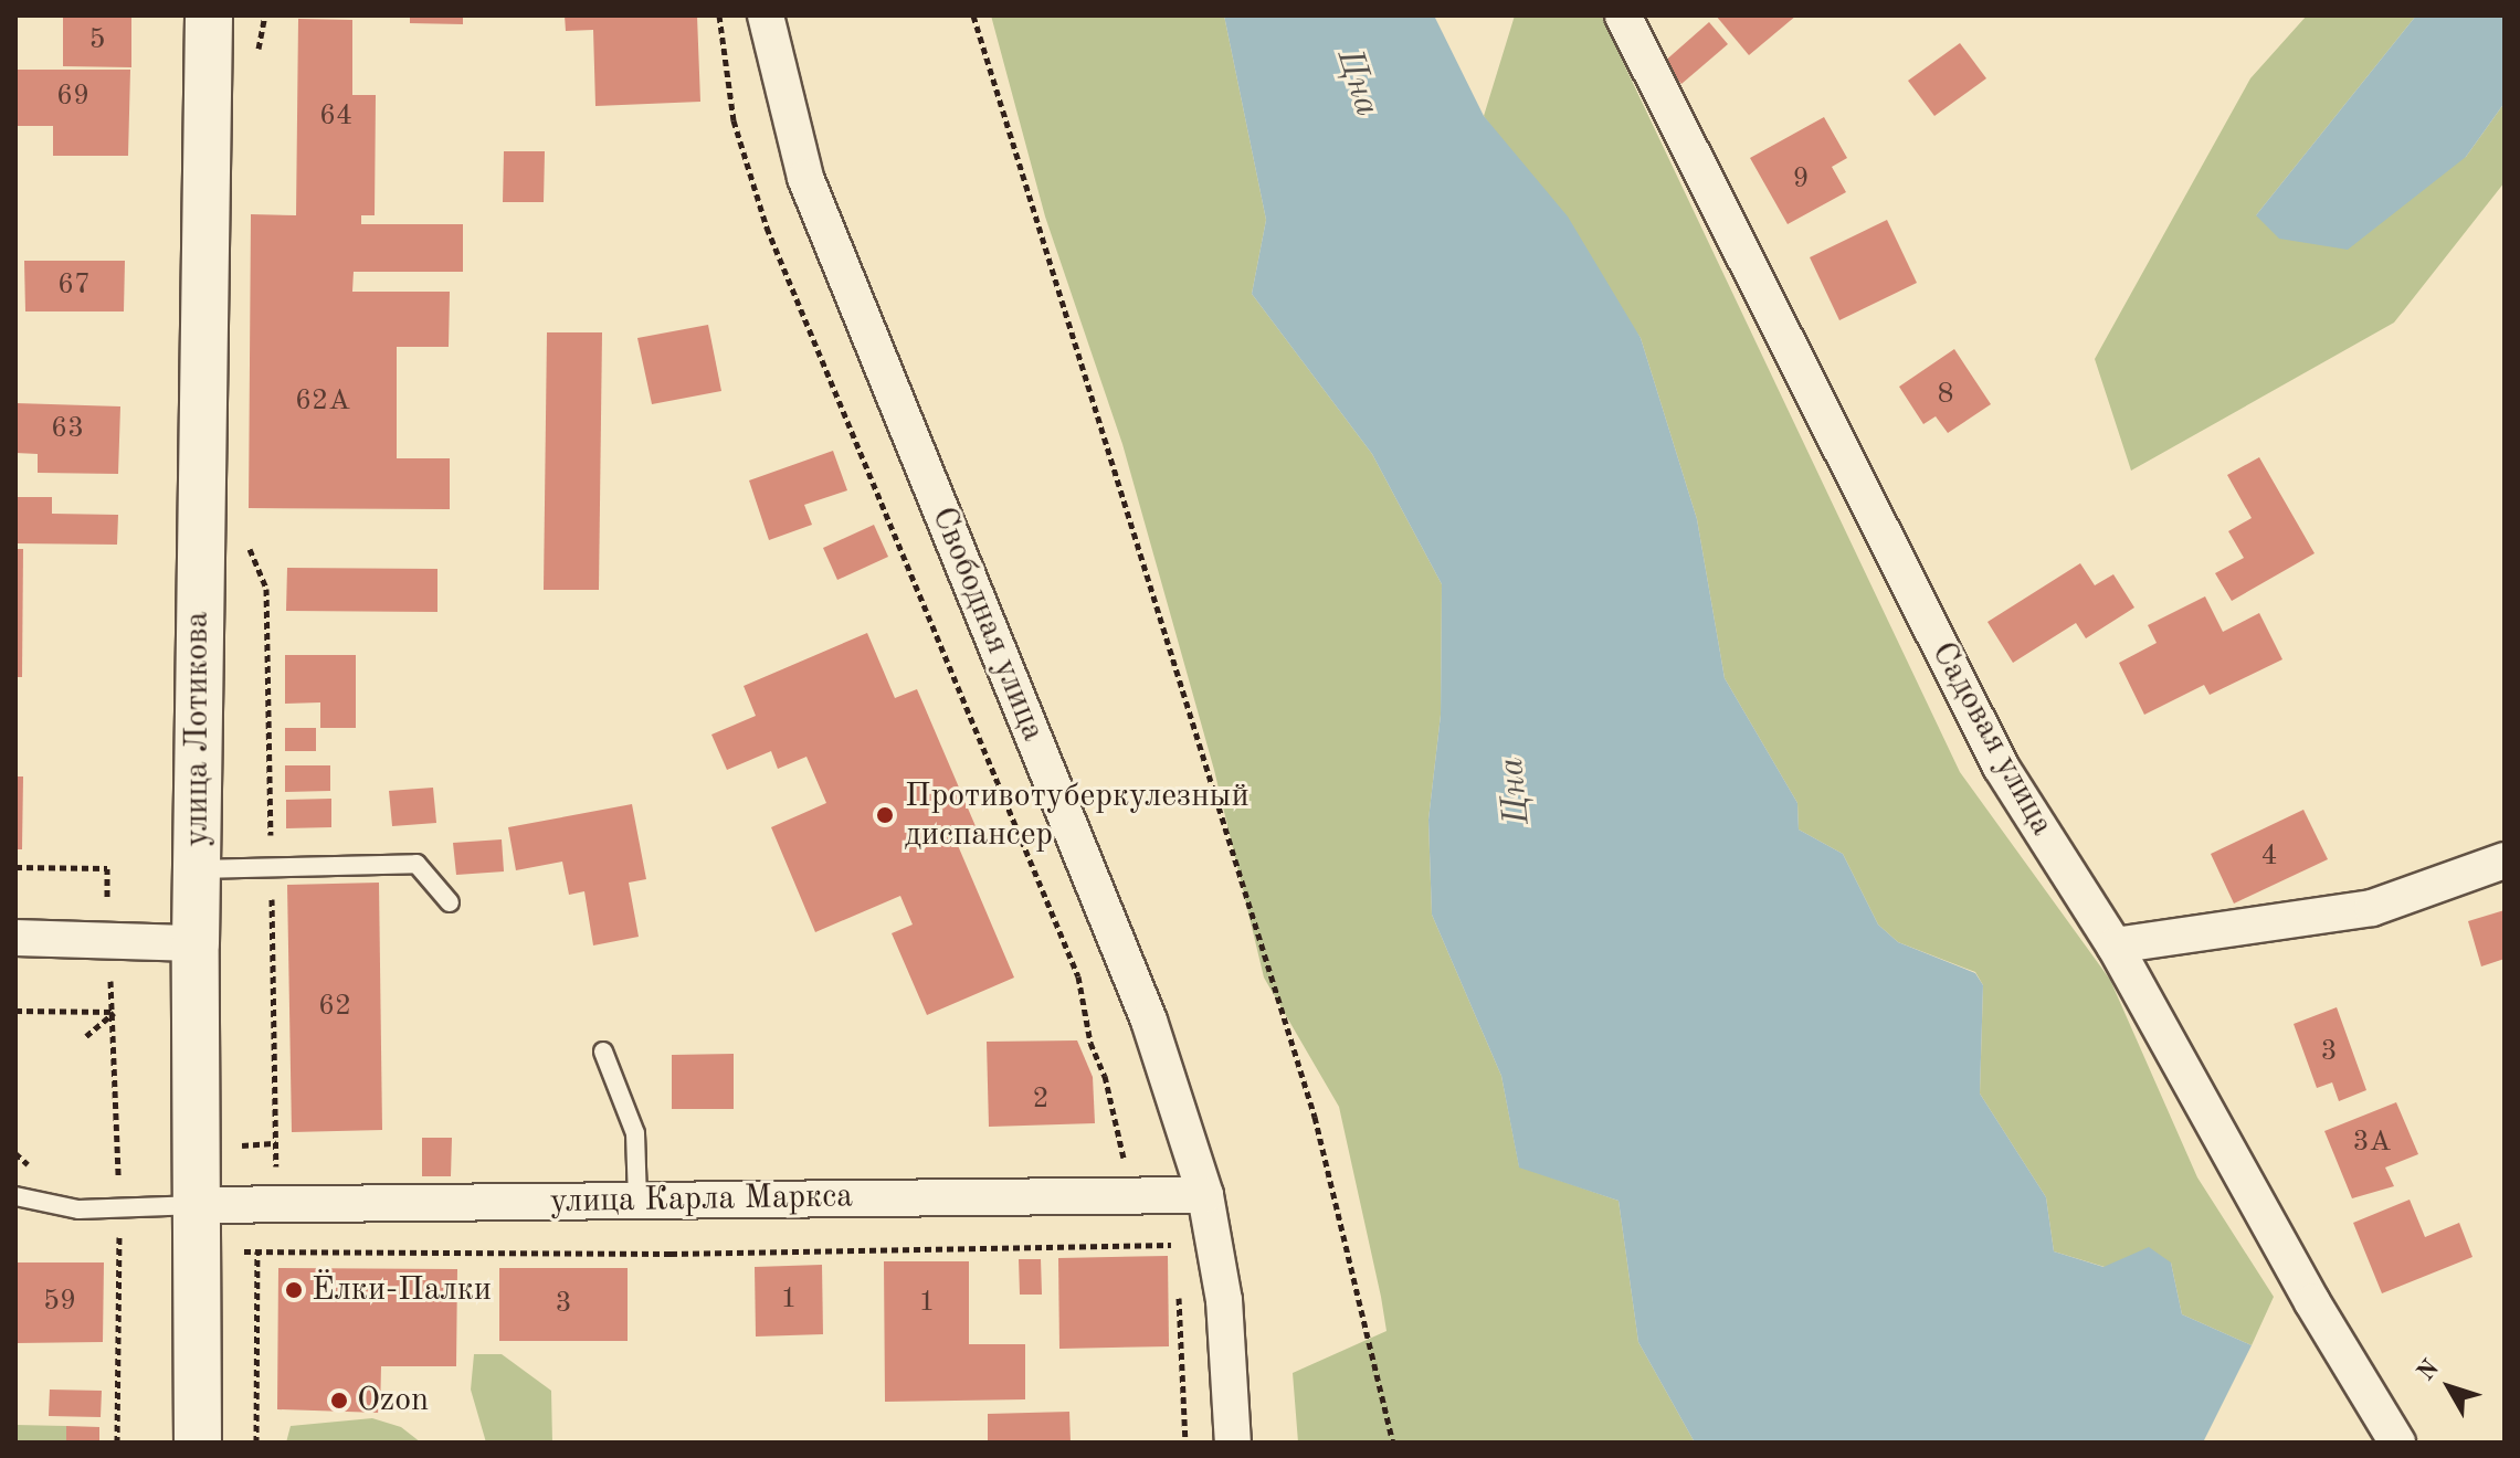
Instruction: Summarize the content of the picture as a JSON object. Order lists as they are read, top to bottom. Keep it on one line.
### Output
{"streets":{"street":["Свободная улица","улица Лотикова","Садовая улица","улица Карла Маркса"]},"crossings":[["Свободная улица","улица Карла Маркса"],["улица Лотикова","улица Карла Маркса"]],"water":["Цна"],"places":["Противотуберкулезный диспансер","Ёлки-Палки","Ozon"],"house_numbers":["5","69","64","9","67","8","62А","63","4","62","3","2","3А","1","59","1","3"],"north":"top left"}
